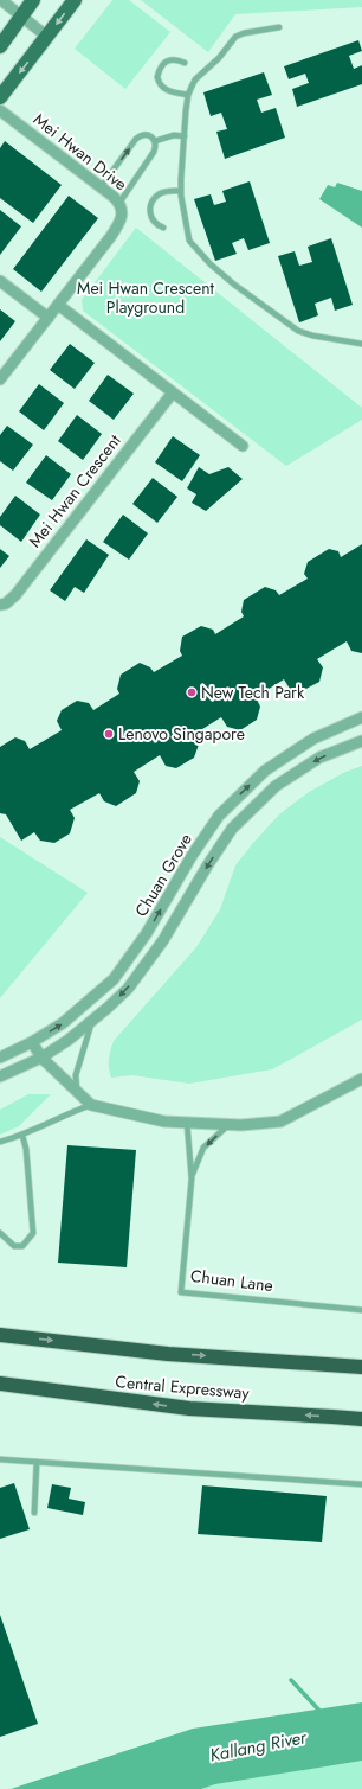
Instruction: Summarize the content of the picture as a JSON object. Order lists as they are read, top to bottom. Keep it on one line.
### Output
{"streets":{"highway":["Central Expressway"],"street":["Mei Hwan Drive","Mei Hwan Crescent","Chuan Grove"],"lane":["Chuan Lane"]},"water":["Kallang River"],"parks":["Mei Hwan Crescent Playground"],"places":["New Tech Park","Lenovo Singapore"]}
